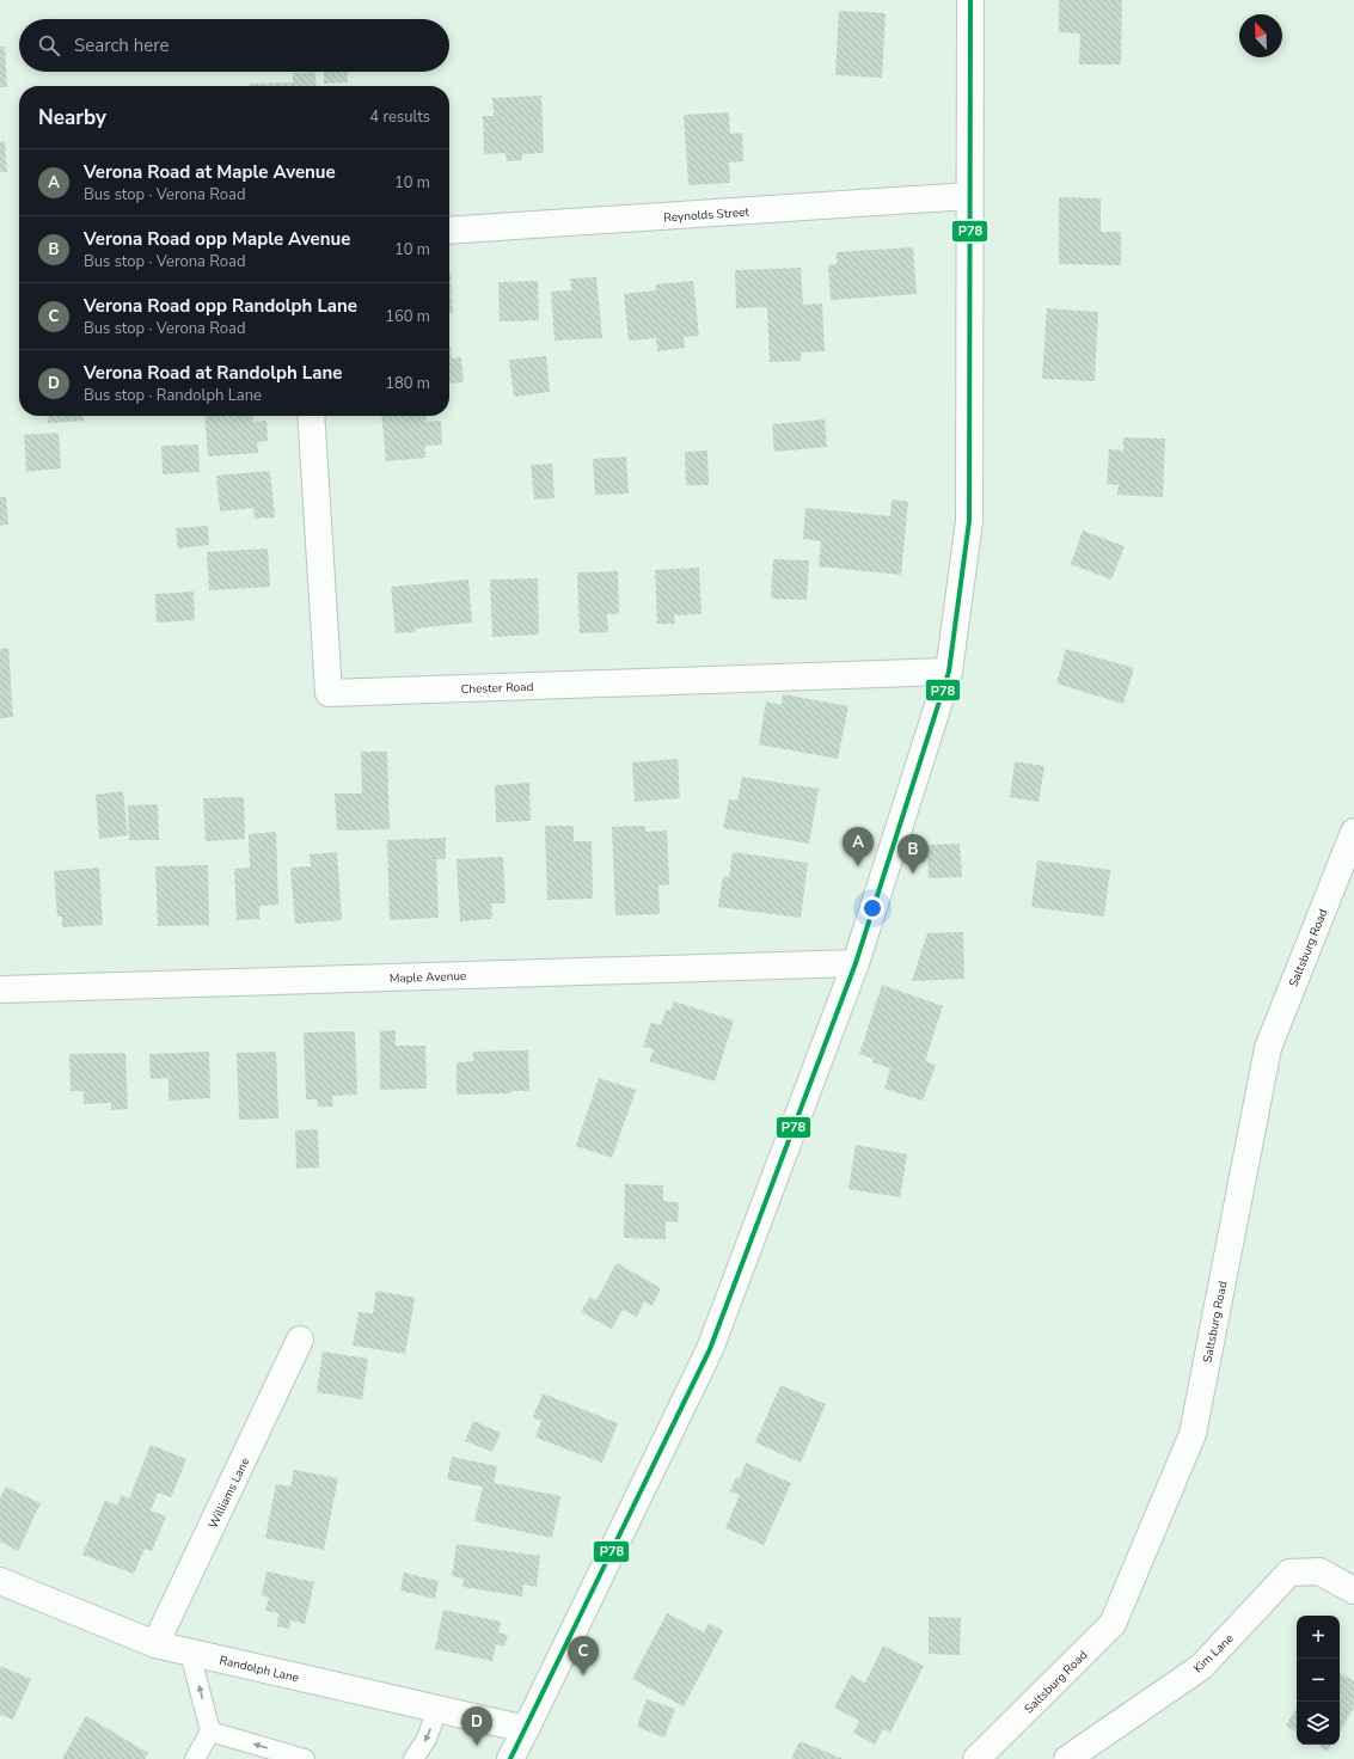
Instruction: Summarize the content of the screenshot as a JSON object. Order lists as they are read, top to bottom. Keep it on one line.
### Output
{"streets":{"street":["Reynolds Street","Chester Road","Saltsburg Road","Maple Avenue","Williams Lane","Kim Lane","Randolph Lane"]},"crossings":[["Williams Lane","Randolph Lane"]],"lines":["transit line P78"],"north":"top left","page":{"search":"Search here","heading":["Nearby","4 results"],"list":[{"mark":"A","name":"Verona Road at Maple Avenue","note":"Bus stop · Verona Road","value":"10 m"},{"mark":"B","name":"Verona Road opp Maple Avenue","note":"Bus stop · Verona Road","value":"10 m"},{"mark":"C","name":"Verona Road opp Randolph Lane","note":"Bus stop · Verona Road","value":"160 m"},{"mark":"D","name":"Verona Road at Randolph Lane","note":"Bus stop · Randolph Lane","value":"180 m"}],"pins":["A","B","C","D"],"map_buttons":["+","−"]}}
